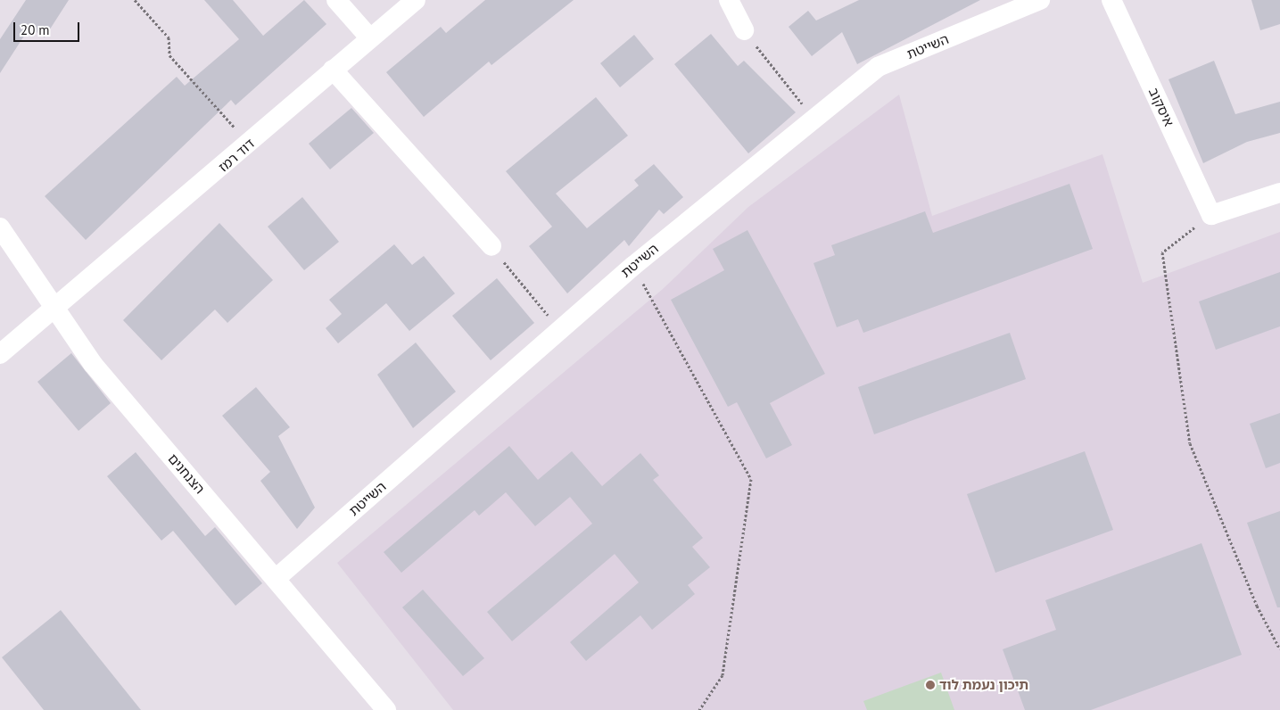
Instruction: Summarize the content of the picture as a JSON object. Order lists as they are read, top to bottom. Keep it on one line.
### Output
{"streets":{"street":["השייטת","איסקוב","דוד רמז","הצנחנים"]},"crossings":[["השייטת","הצנחנים"],["דוד רמז","הצנחנים"]],"places":["תיכון נעמת לוד"],"scale_bar":"20 m"}
